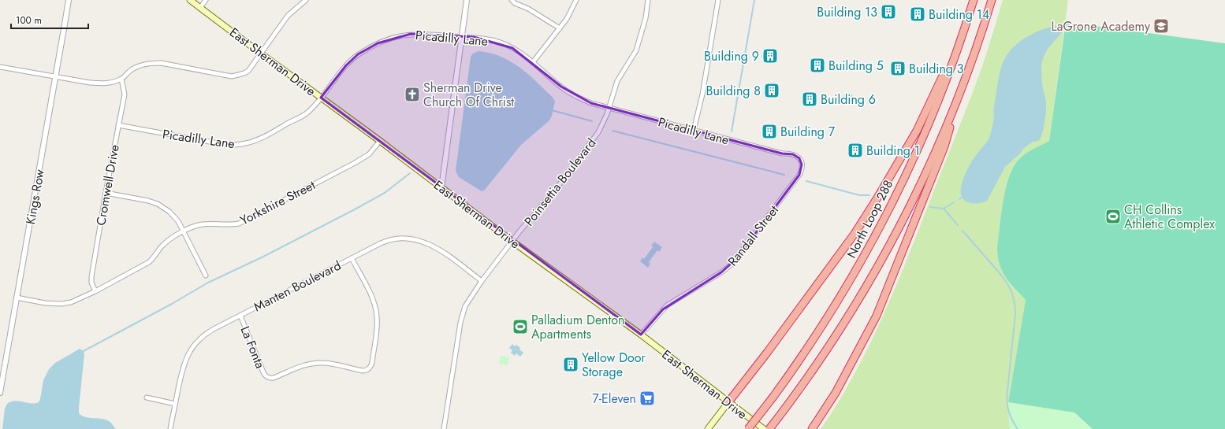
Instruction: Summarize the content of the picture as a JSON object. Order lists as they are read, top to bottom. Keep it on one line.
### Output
{"streets":{"highway":["North Loop 288"],"main road":["East Sherman Drive"],"street":["Picadilly Lane","Poinsettia Boulevard","Cromwell Drive","Kings Row","Yorkshire Street","Randall Street","Manten Boulevard","La Fonta"]},"crossings":[["Picadilly Lane","East Sherman Drive"],["Picadilly Lane","Poinsettia Boulevard"],["Picadilly Lane","Cromwell Drive"],["Picadilly Lane","Randall Street"],["East Sherman Drive","Poinsettia Boulevard"],["East Sherman Drive","Yorkshire Street"],["East Sherman Drive","Randall Street"],["Poinsettia Boulevard","Manten Boulevard"],["Cromwell Drive","Yorkshire Street"],["Kings Row","Yorkshire Street"],["Manten Boulevard","La Fonta"]],"places":{"building":["Building 13","Building 14","Building 9","Building 5","Building 3","Building 8","Building 6","Building 7","Building 1","Yellow Door Storage"],"school or university":["LaGrone Academy"],"church":["Sherman Drive Church Of Christ"],"sports":["CH Collins Athletic Complex","Palladium Denton Apartments"],"supermarket":["7-Eleven"]},"scale_bar":"100 m"}
